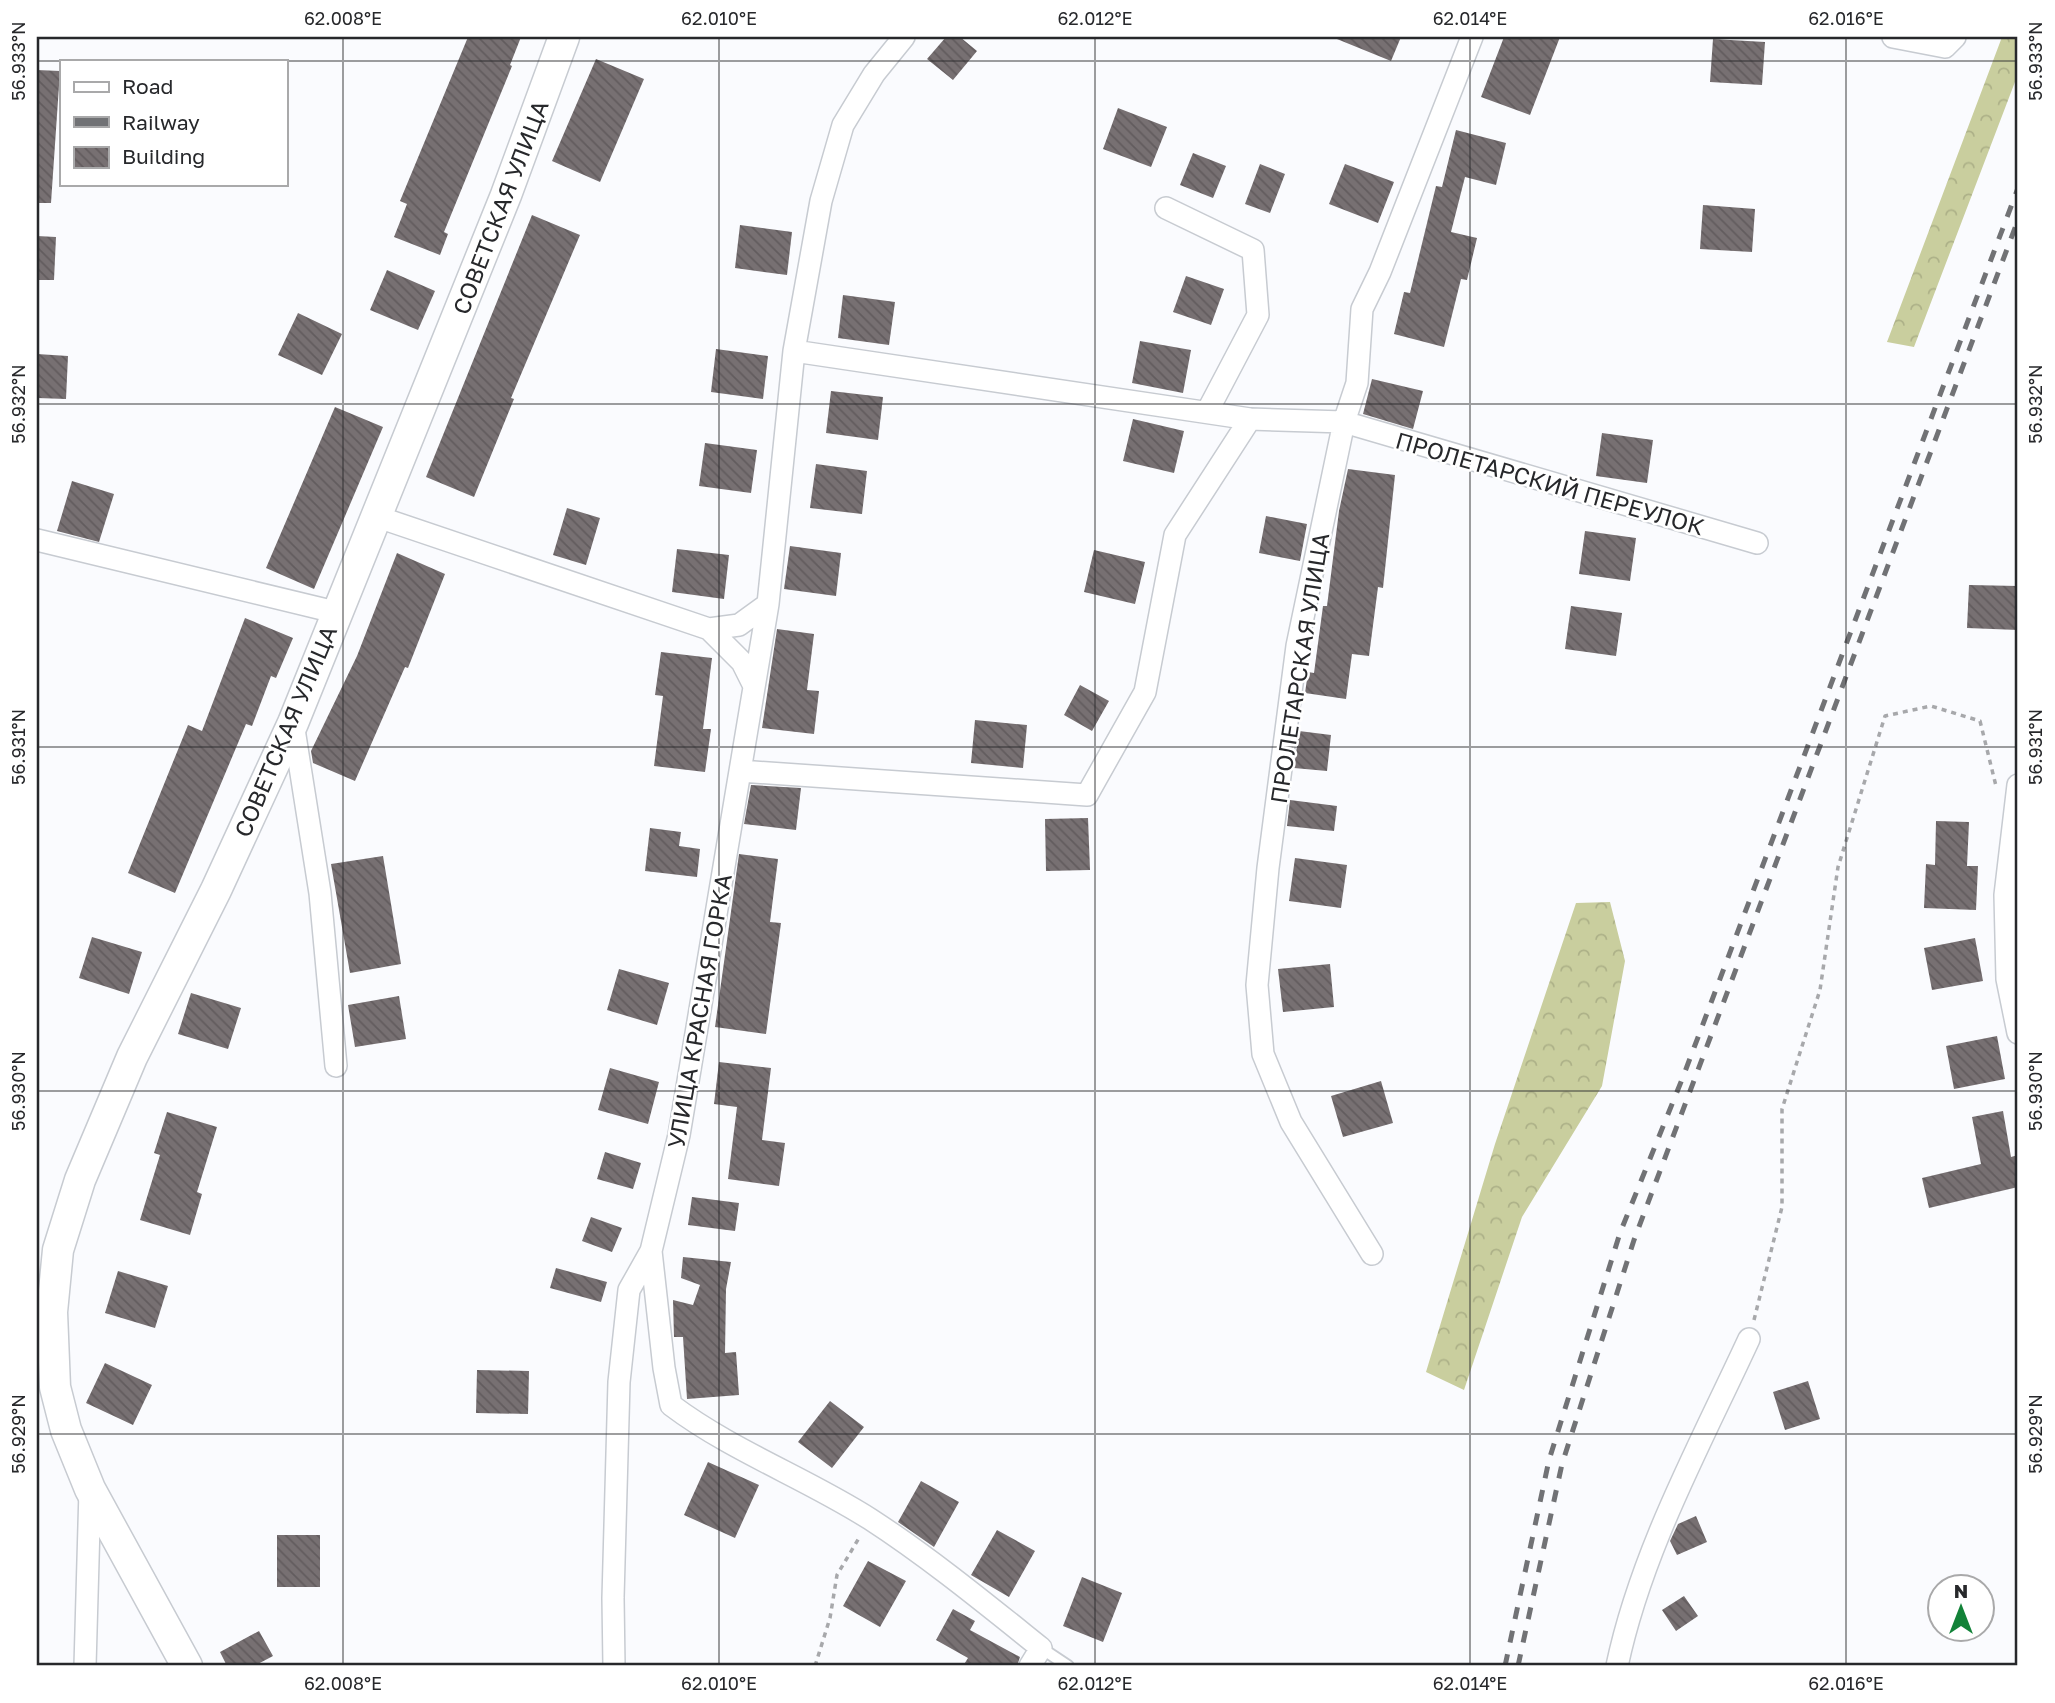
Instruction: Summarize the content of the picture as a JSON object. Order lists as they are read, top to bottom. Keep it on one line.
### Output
{"streets":{"main road":["СОВЕТСКАЯ УЛИЦА"],"street":["ПРОЛЕТАРСКИЙ ПЕРЕУЛОК","ПРОЛЕТАРСКАЯ УЛИЦА","УЛИЦА КРАСНАЯ ГОРКА"]},"crossings":[["ПРОЛЕТАРСКИЙ ПЕРЕУЛОК","ПРОЛЕТАРСКАЯ УЛИЦА"],["ПРОЛЕТАРСКИЙ ПЕРЕУЛОК","УЛИЦА КРАСНАЯ ГОРКА"]],"legend":["Road","Railway","Building"],"north":"top","coordinates":["62.008°E","62.010°E","62.012°E","62.014°E","62.016°E","56.933°N","56.932°N","56.931°N","56.930°N","56.929°N"]}
